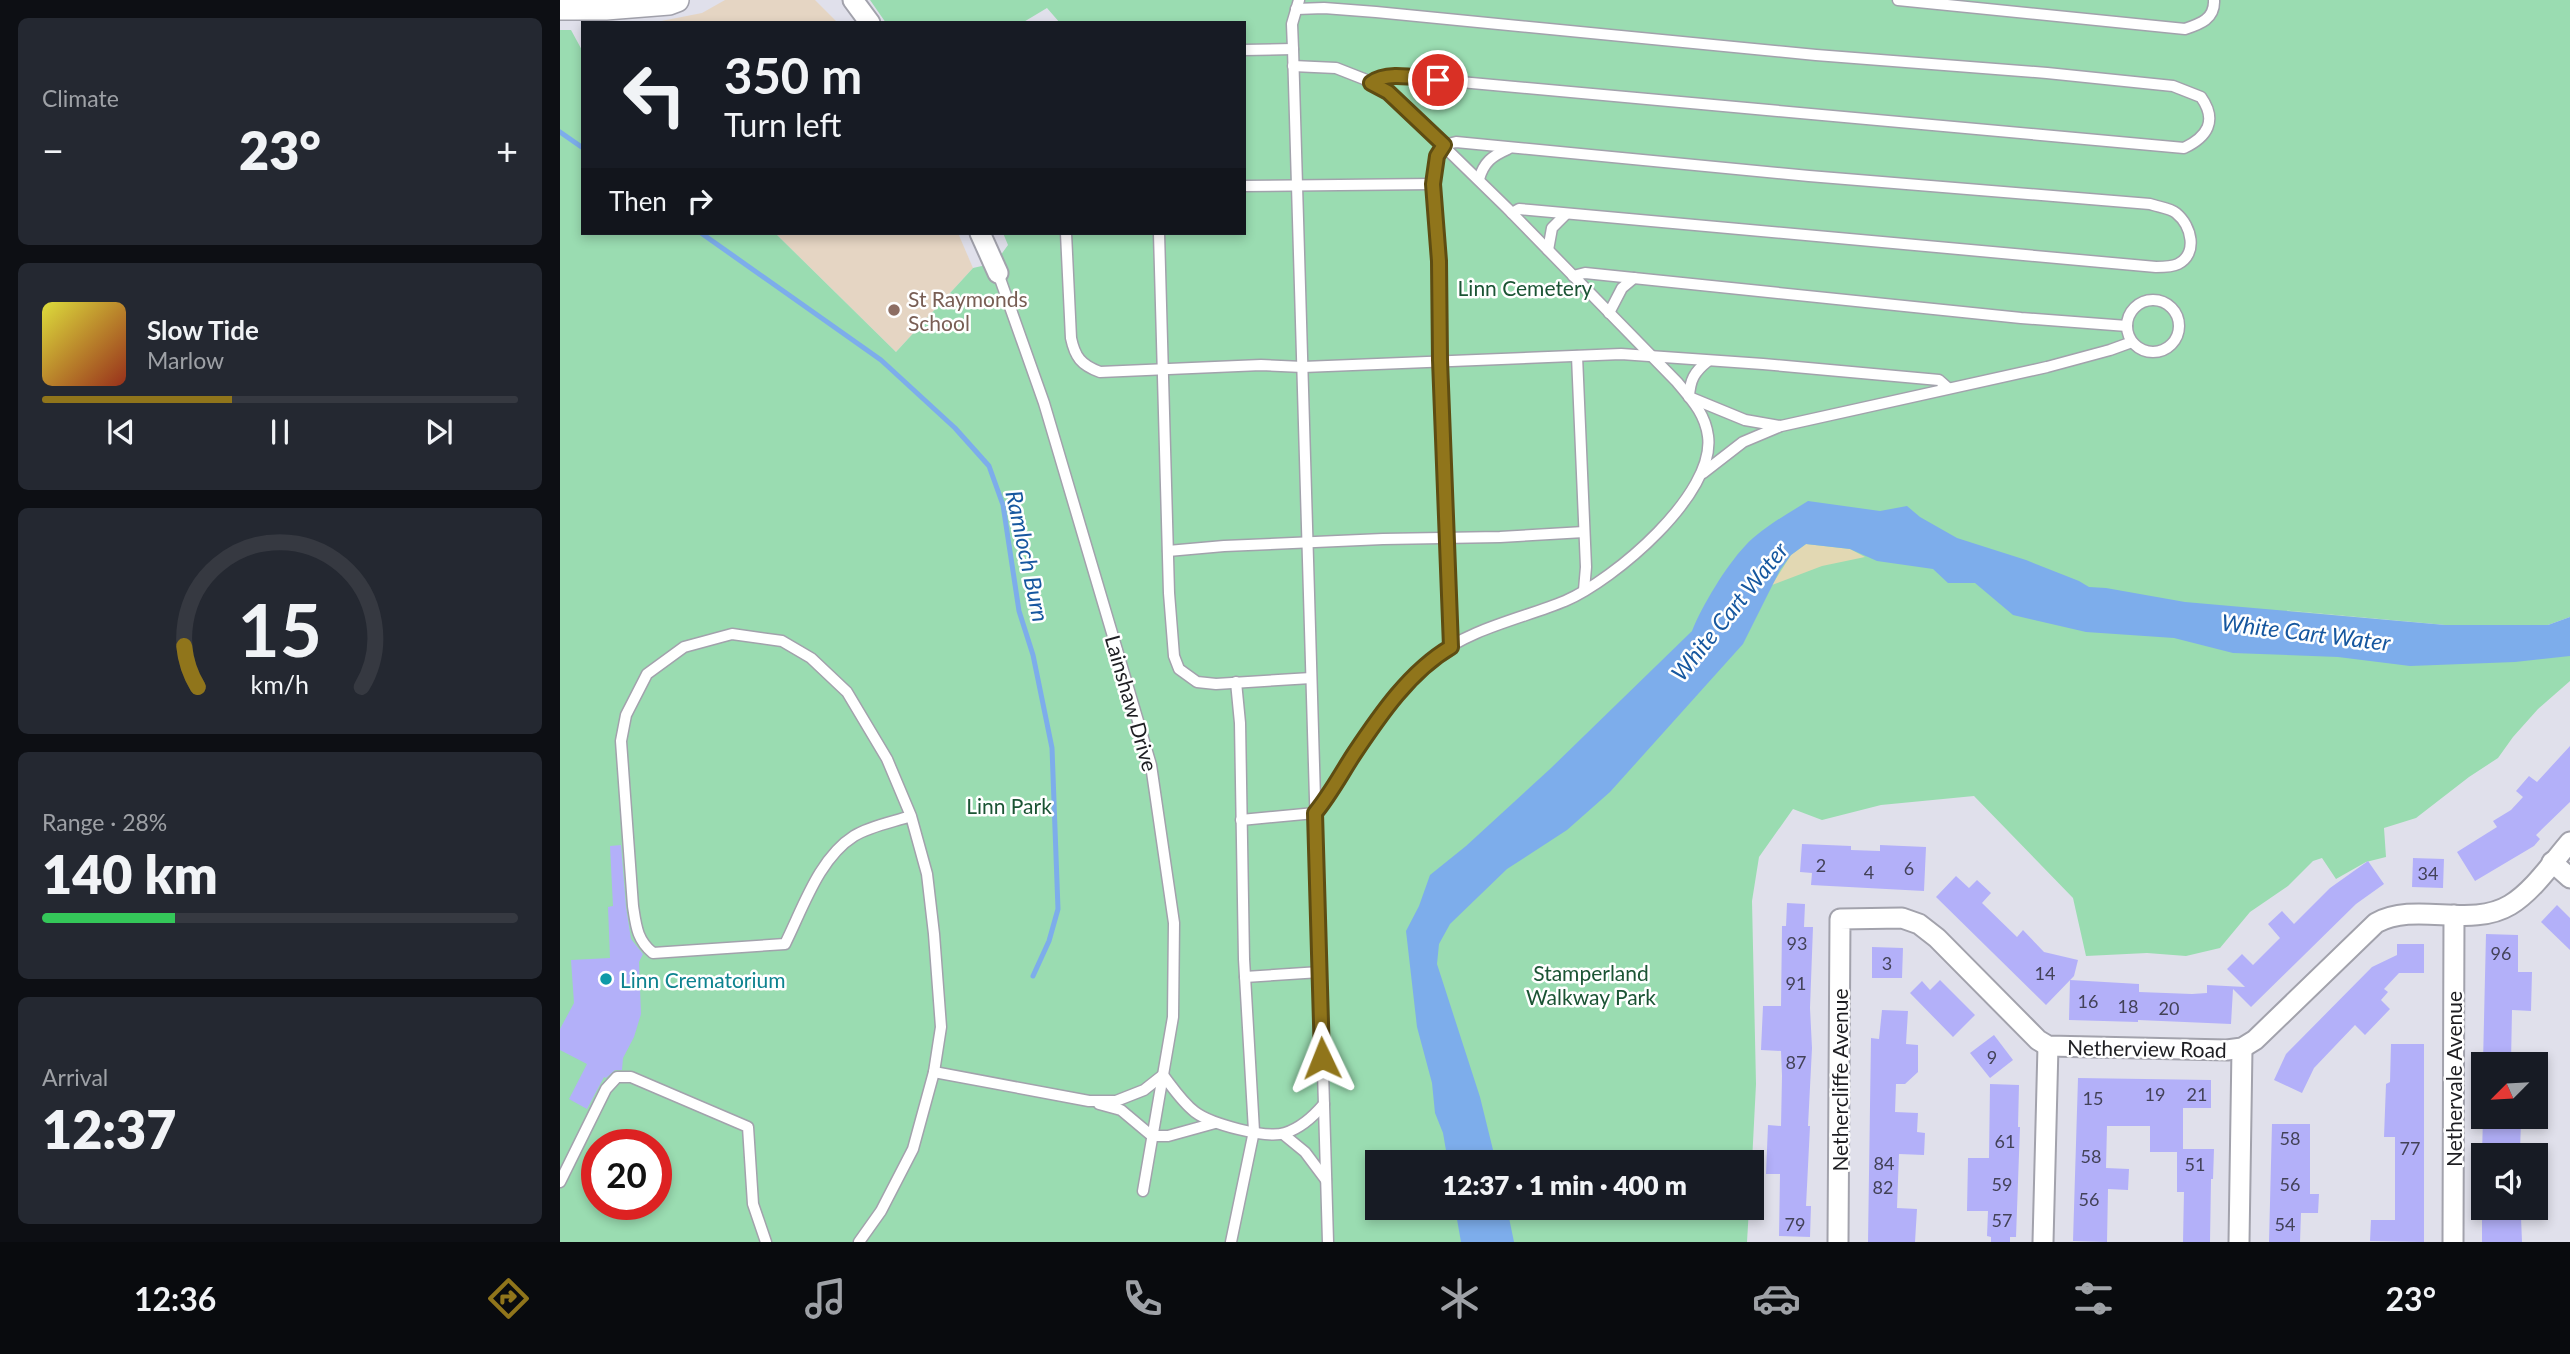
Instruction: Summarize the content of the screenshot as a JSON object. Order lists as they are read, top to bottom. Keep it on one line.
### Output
{"streets":{"street":["Lainshaw Drive","Netherview Road","Nethervale Avenue","Nethercliffe Avenue"]},"crossings":[["Netherview Road","Nethervale Avenue"],["Netherview Road","Nethercliffe Avenue"]],"water":["Ramloch Burn","White Cart Water"],"parks":["Linn Cemetery","Linn Park","Stamperland Walkway Park"],"places":["St Raymonds School","Linn Crematorium"],"house_numbers":["2","6","4","34","93","96","3","14","91","16","18","20","9","87","19","21","15","58","61","77","58","84","51","59","56","82","56","57","79","54"],"north":"bottom left","page":{"tile":["Climate",["Range · 28%","140 km"],["Arrival","12:37"]],"turn":["350 m","Turn left"],"heat":["−","23°","+"],"then":"Then","song":["Slow Tide","Marlow"],"limit":"20","trip":"12:37 · 1 min · 400 m","tabs":["12:36","23°"],"gauge":["15","km/h"]}}
